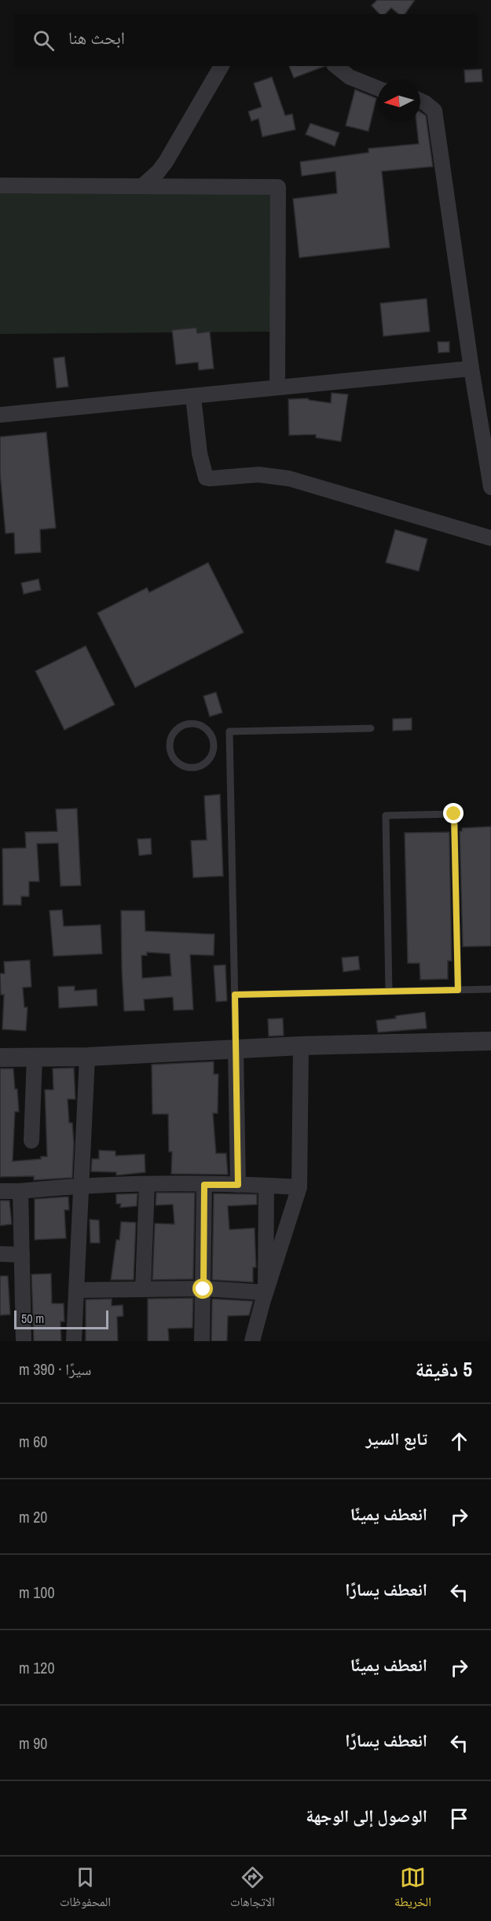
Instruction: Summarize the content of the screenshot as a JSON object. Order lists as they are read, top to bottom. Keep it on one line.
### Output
{"scale_bar":"50 m","north":"left","page":{"search":"ابحث هنا","scale":"50 m","heading":["5 دقيقة","سيرًا · 390 m"],"list":[["تابع السير","60 m"],["انعطف يمينًا","20 m"],["انعطف يسارًا","100 m"],["انعطف يمينًا","120 m"],["انعطف يسارًا","90 m"],"الوصول إلى الوجهة"],"nav":["الخريطة","الاتجاهات","المحفوظات"]}}
